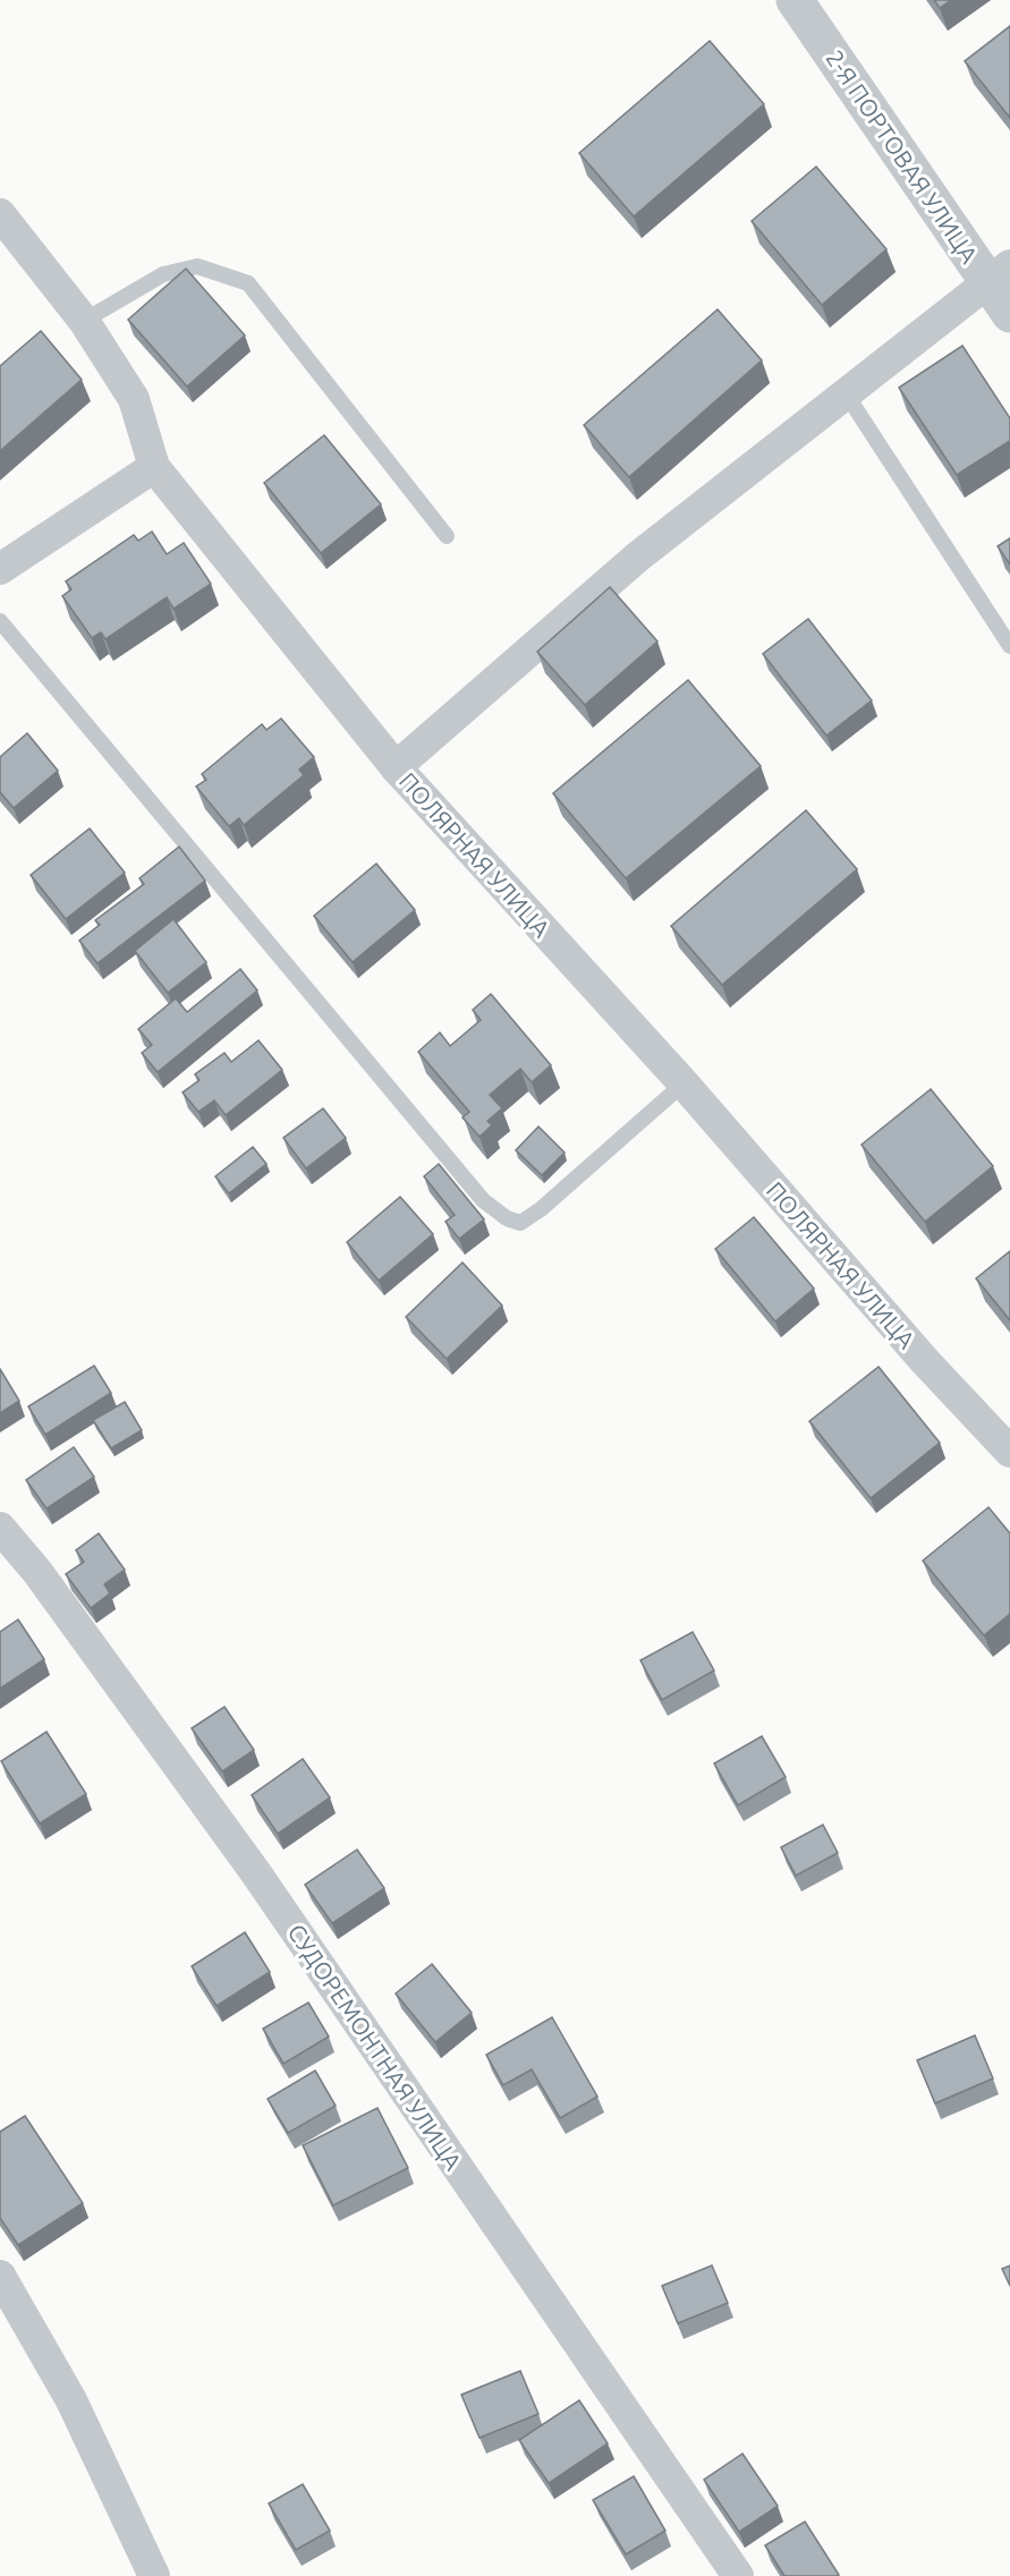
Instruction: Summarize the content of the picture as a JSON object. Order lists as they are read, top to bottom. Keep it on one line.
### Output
{"streets":{"street":["2-Я ПОРТОВАЯ УЛИЦА","ПОЛЯРНАЯ УЛИЦА","СУДОРЕМОНТНАЯ УЛИЦА"]}}
